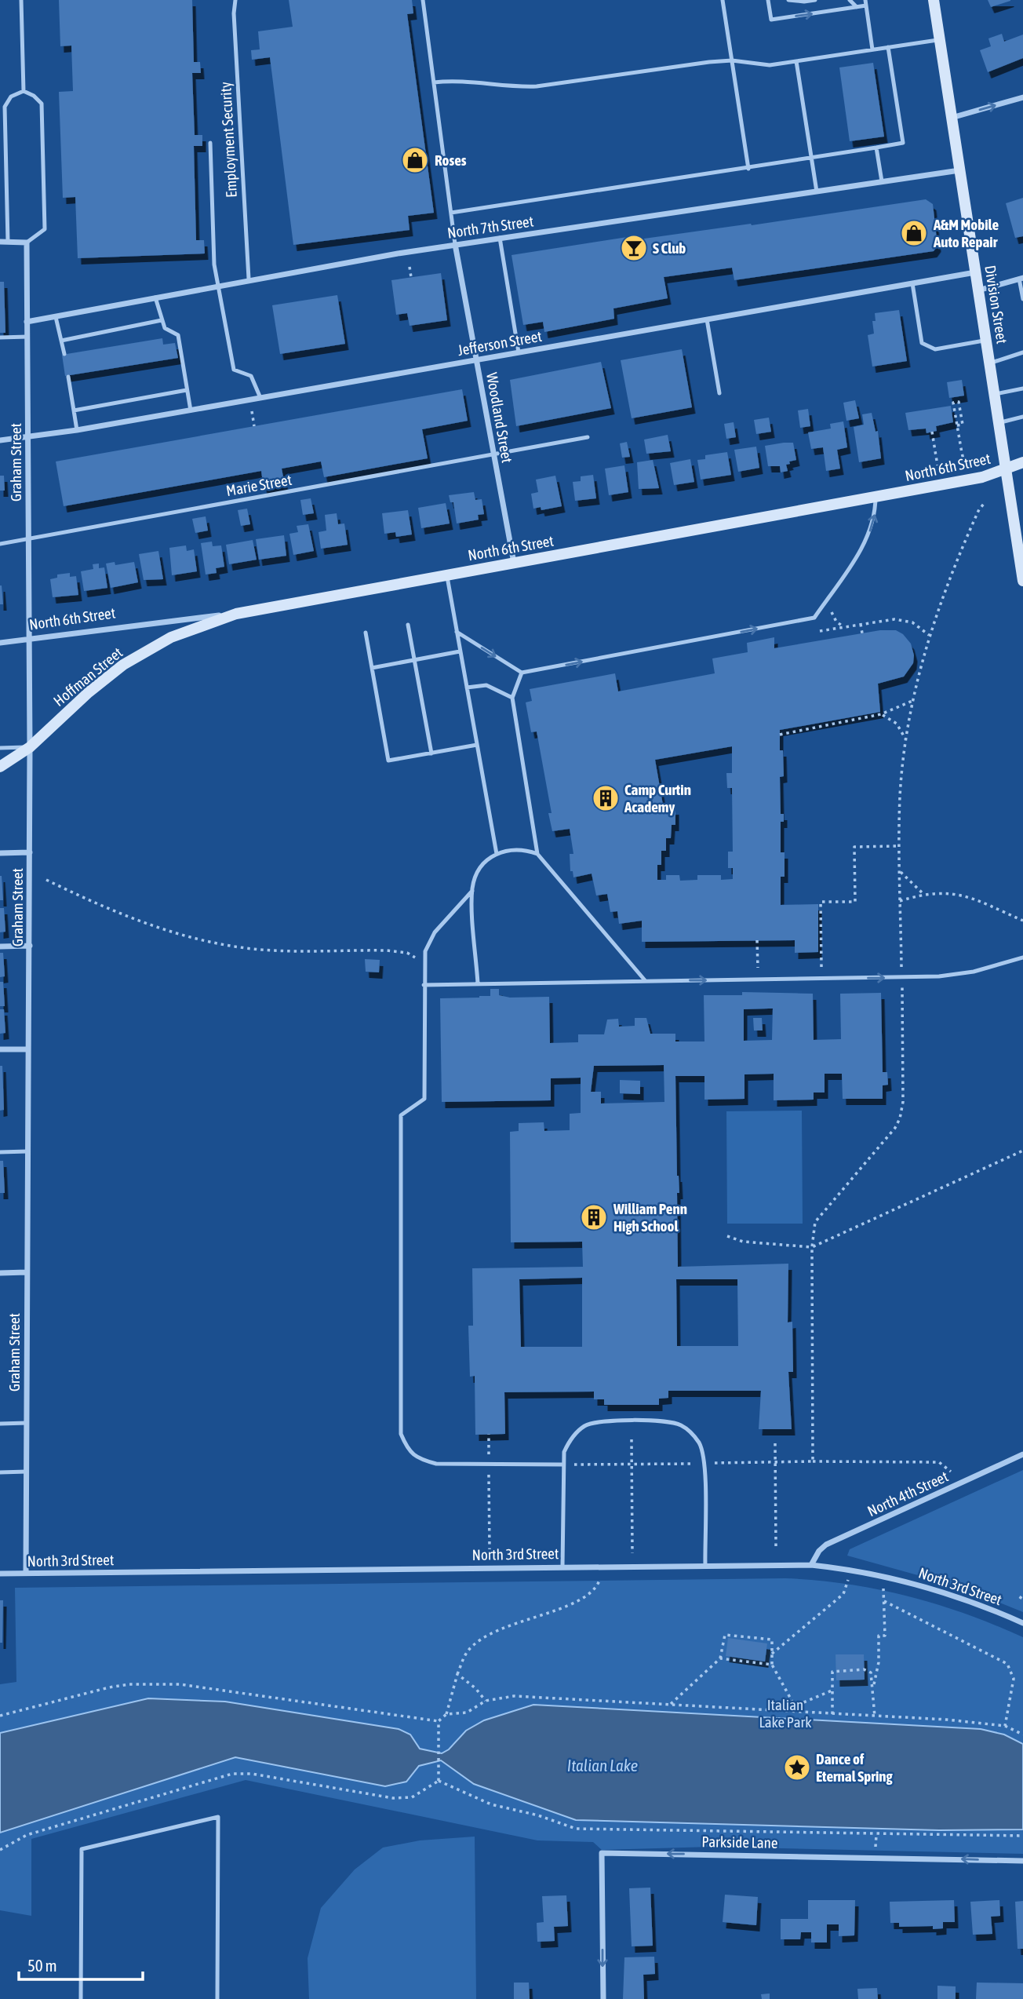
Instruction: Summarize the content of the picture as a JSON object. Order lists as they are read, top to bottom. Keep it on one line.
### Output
{"streets":{"street":["North 7th Street","Division Street","Jefferson Street","Woodland Street","Graham Street","North 6th Street","Hoffman Street","North 4th Street","North 3rd Street","Parkside Lane"],"lane":["Employment Security","Marie Street"]},"crossings":[["Employment Security","North 7th Street"],["North 7th Street","Division Street"],["North 7th Street","Woodland Street"],["North 7th Street","Graham Street"],["Division Street","Jefferson Street"],["Division Street","North 6th Street"],["Jefferson Street","Woodland Street"],["Jefferson Street","Graham Street"],["Woodland Street","North 6th Street"],["Woodland Street","Marie Street"],["Graham Street","North 6th Street"],["Graham Street","Marie Street"],["Graham Street","Hoffman Street"],["Graham Street","North 3rd Street"],["North 6th Street","Hoffman Street"],["North 4th Street","North 3rd Street"]],"water":["Italian Lake"],"parks":["Italian Lake Park"],"places":{"shop":["Roses","A&M Mobile Auto Repair"],"bar":["S Club"],"building":["Camp Curtin Academy","William Penn High School"],"place":["Dance of Eternal Spring"]},"scale_bar":"50 m"}
